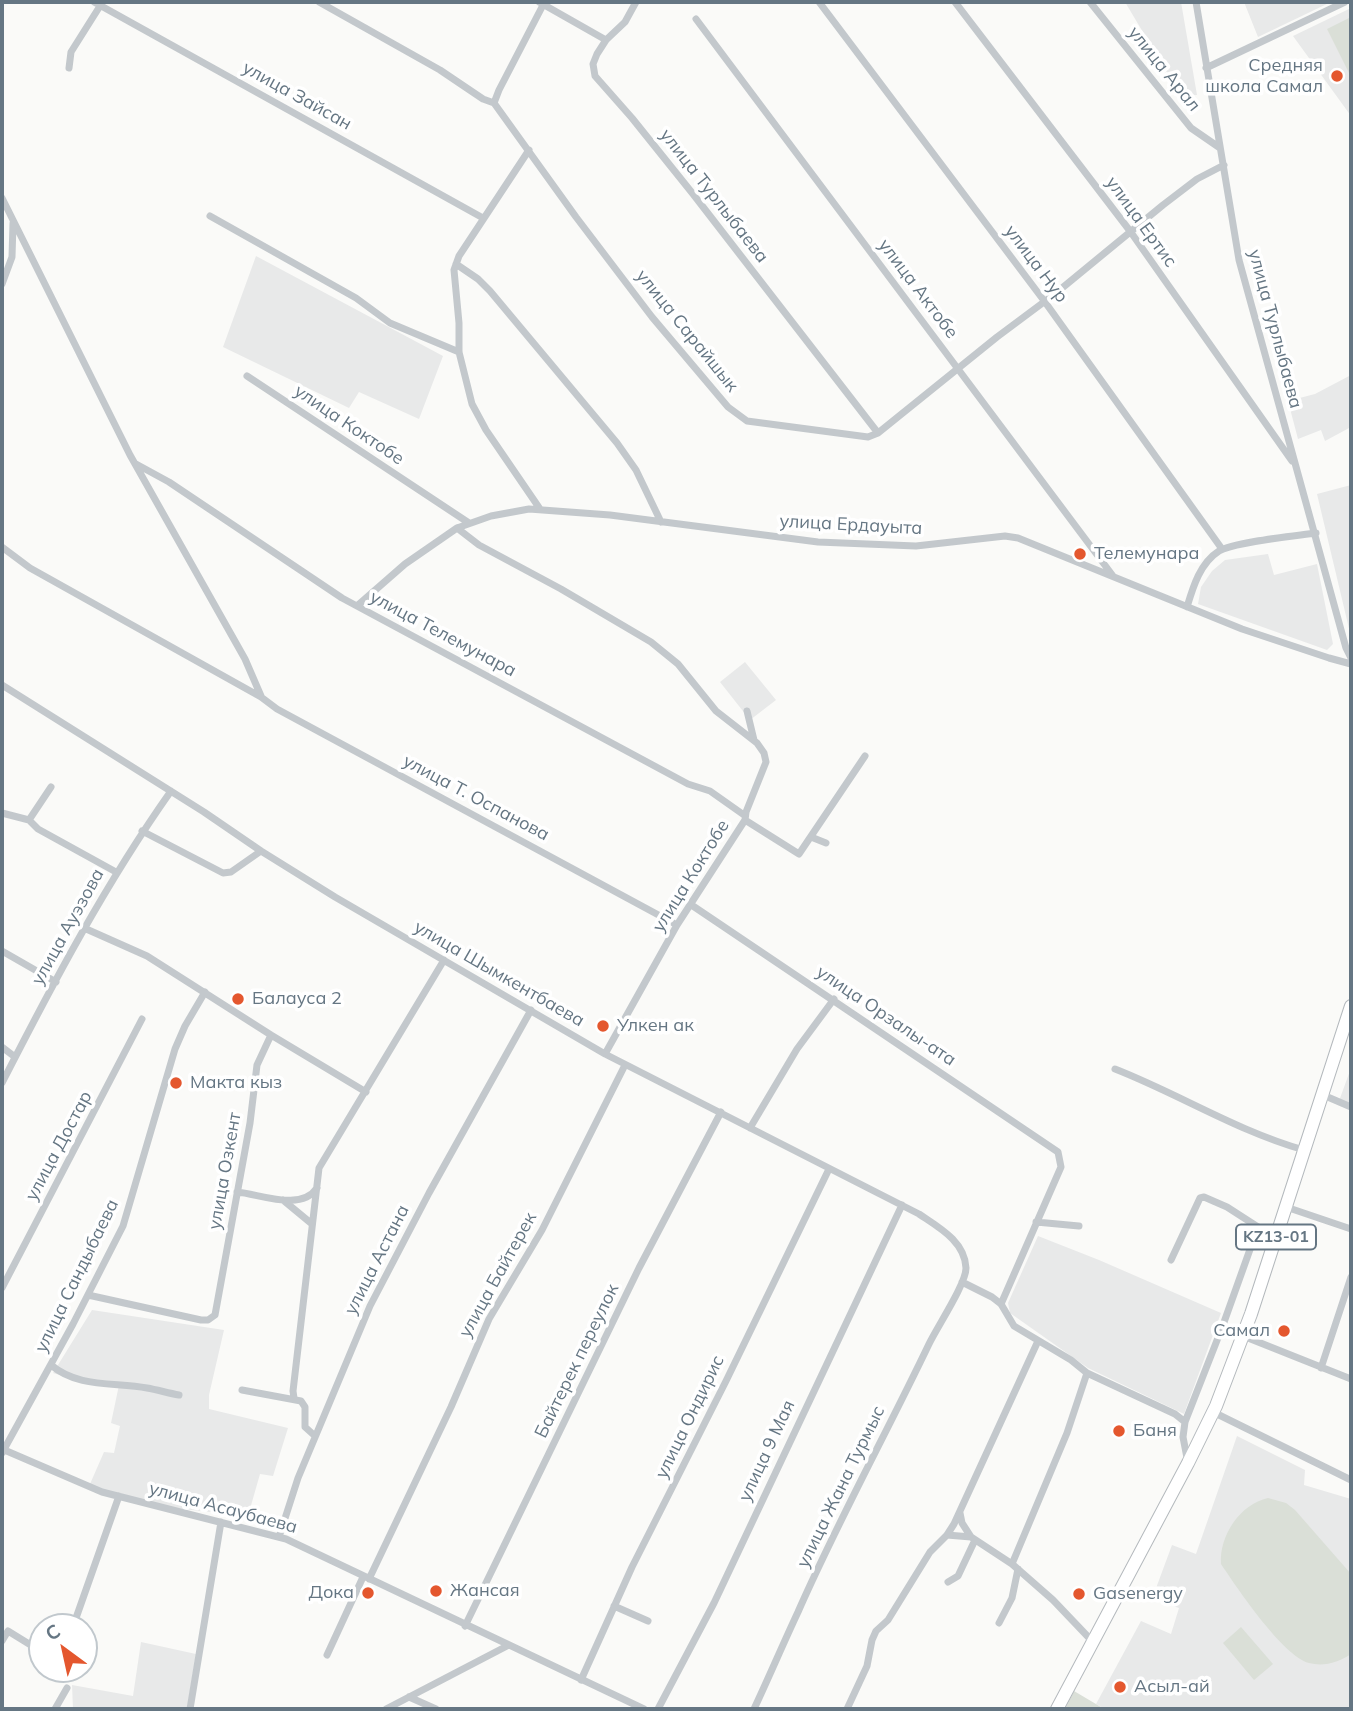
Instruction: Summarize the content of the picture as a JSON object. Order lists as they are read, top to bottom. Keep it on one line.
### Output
{"streets":{"highway":["KZ13-01"],"street":["улица Арал","улица Зайсан","улица Турлыбаева","улица Ертис","улица Нур","улица Актобе","улица Сарайшык","улица Коктобе","улица Ердауыта","улица Телемунара","улица Т. Оспанова","улица Ауэзова","улица Шымкентбаева","улица Орзалы-ата","улица Достар","улица Озкент","улица Астана","улица Байтерек","улица Сандыбаева","Байтерек переулок","улица Ондирис","улица 9 Мая","улица Жана Турмыс","улица Асаубаева"]},"crossings":[["улица Арал","улица Турлыбаева"],["улица Турлыбаева","улица Ертис"],["улица Турлыбаева","улица Сарайшык"],["улица Турлыбаева","улица Ердауыта"],["улица Актобе","улица Ердауыта"],["улица Коктобе","улица Ердауыта"],["улица Коктобе","улица Телемунара"],["улица Коктобе","улица Т. Оспанова"],["улица Коктобе","улица Шымкентбаева"],["улица Коктобе","улица Орзалы-ата"],["улица Ердауыта","улица Телемунара"],["улица Ауэзова","улица Шымкентбаева"],["улица Шымкентбаева","улица Астана"],["улица Шымкентбаева","улица Байтерек"],["улица Шымкентбаева","Байтерек переулок"],["улица Шымкентбаева","улица Ондирис"],["улица Шымкентбаева","улица 9 Мая"],["улица Шымкентбаева","улица Жана Турмыс"],["улица Озкент","улица Сандыбаева"],["улица Астана","улица Асаубаева"],["улица Байтерек","улица Асаубаева"],["улица Сандыбаева","улица Асаубаева"],["Байтерек переулок","улица Асаубаева"],["улица Ондирис","улица Асаубаева"]],"places":["Средняя школа Самал","Телемунара","Балауса 2","Улкен ак","Макта кыз","Самал","Баня","Жансая","Дока","Gasenergy","Асыл-ай"],"north":"top left"}
